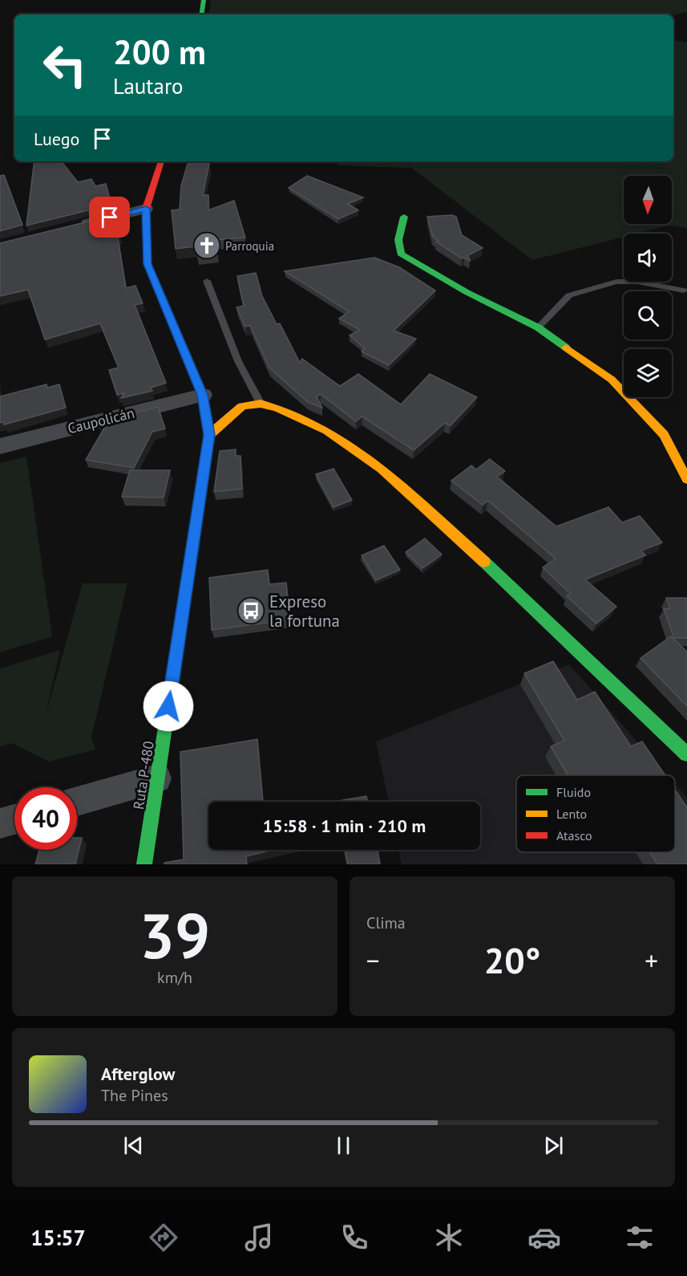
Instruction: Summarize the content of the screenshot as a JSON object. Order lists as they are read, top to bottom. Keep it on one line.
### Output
{"streets":{"street":["Caupolicán","Ruta P-480"]},"crossings":[["Caupolicán","Ruta P-480"]],"places":{"church":["Parroquia"],"bus stop":["Expreso la fortuna"]},"legend":["Fluido","Lento","Atasco"],"north":"bottom","page":{"turn":["200 m","Lautaro"],"then":"Luego","limit":"40","trip":"15:58 · 1 min · 210 m","tile":[["39","km/h"],"Clima"],"heat":["−","20°","+"],"song":["Afterglow","The Pines"],"tabs":"15:57"}}
